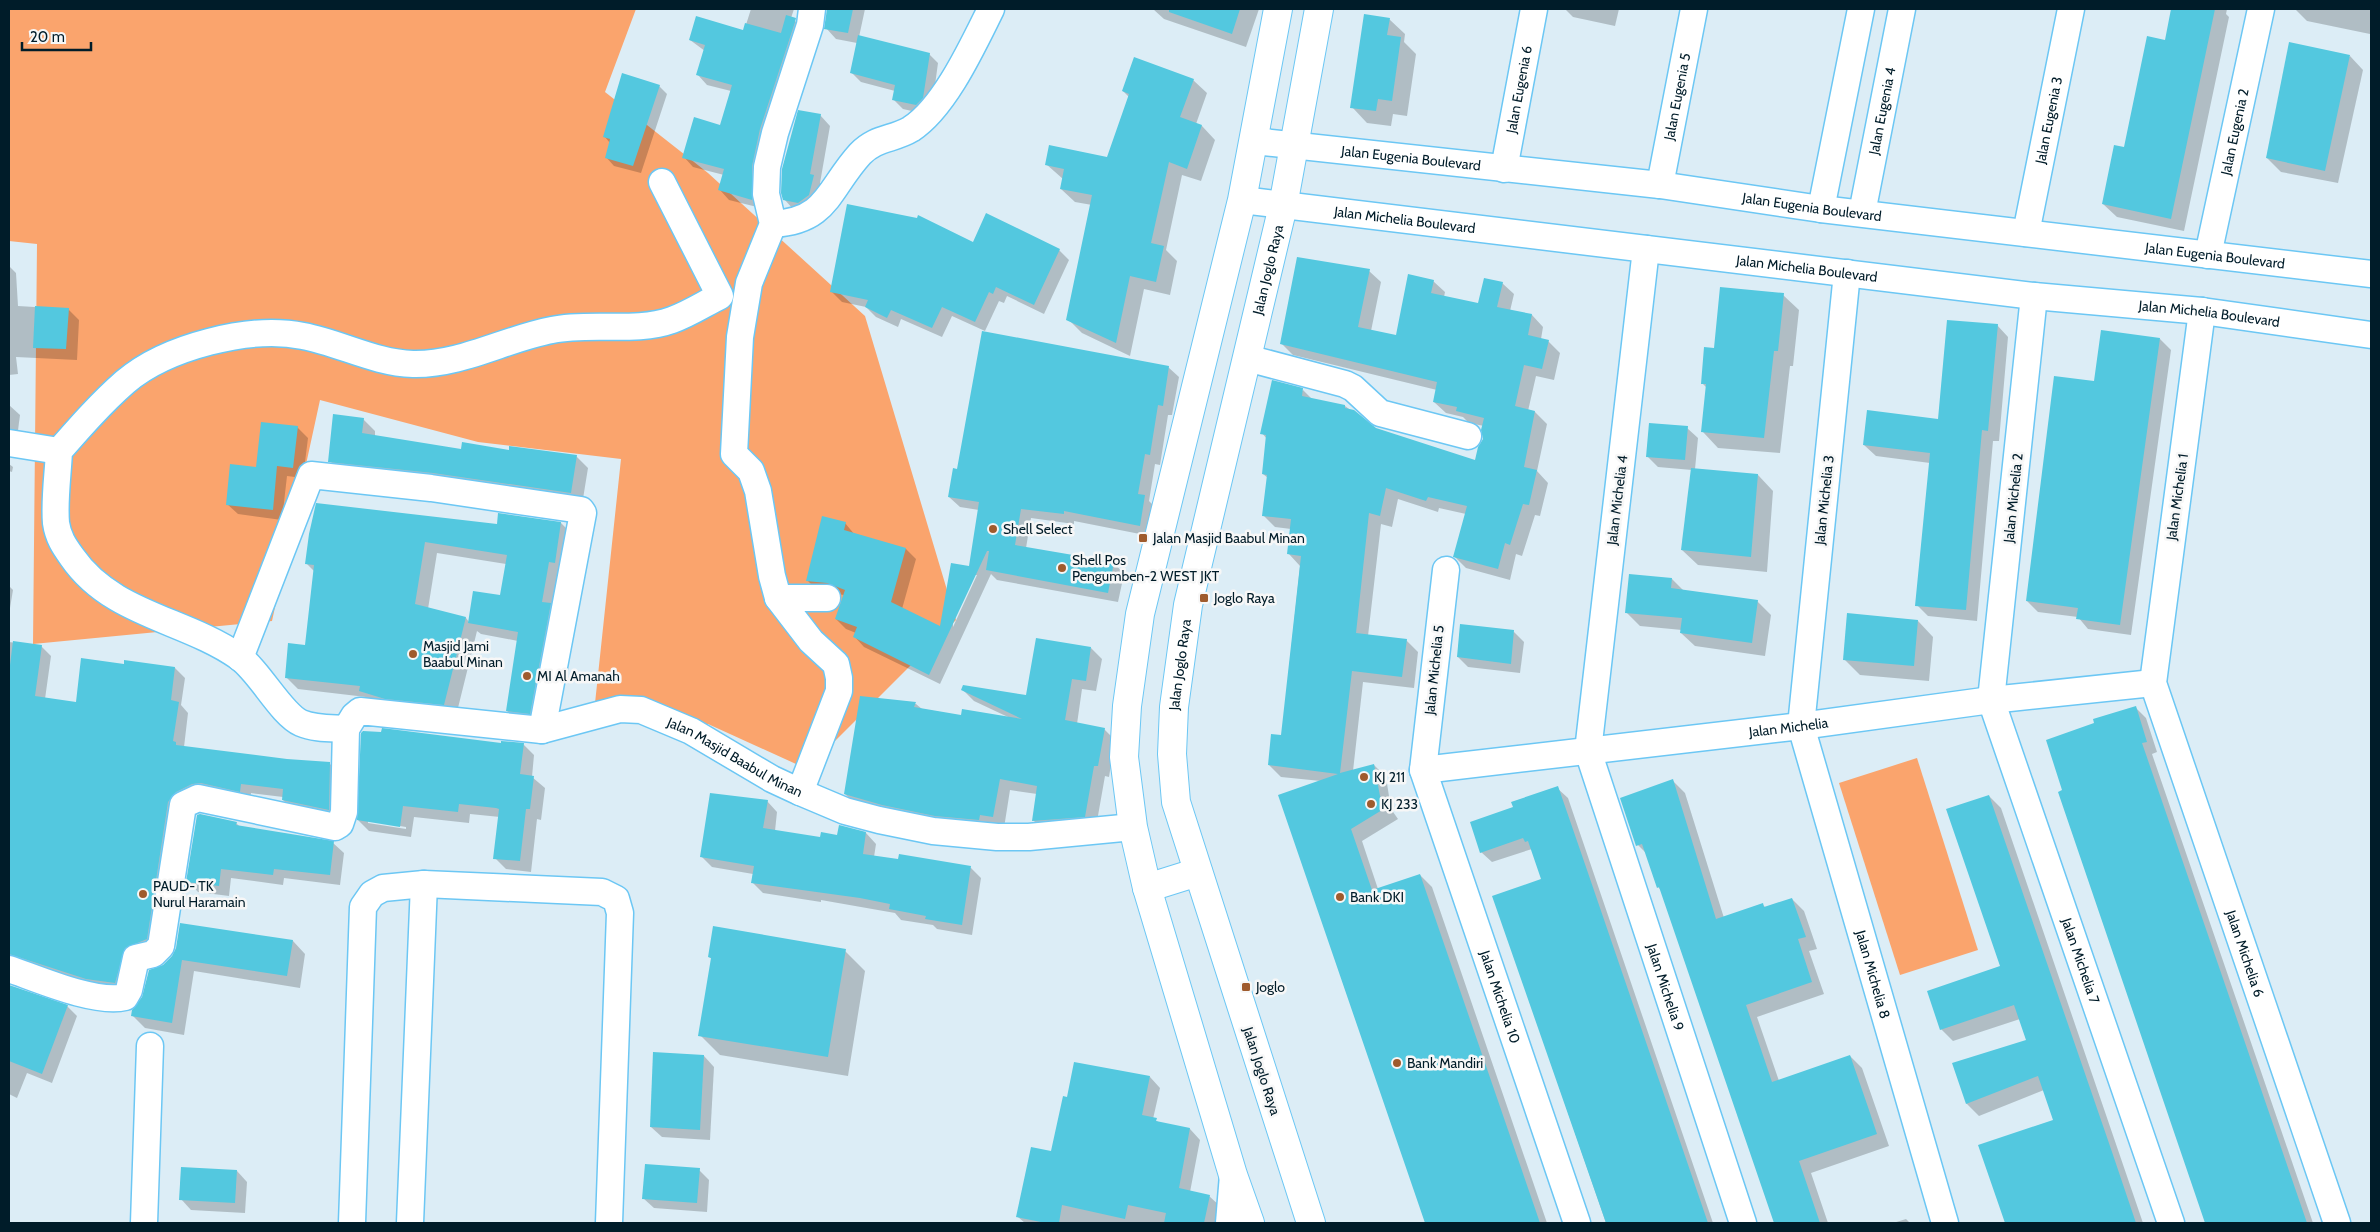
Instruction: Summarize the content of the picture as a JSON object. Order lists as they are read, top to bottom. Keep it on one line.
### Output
{"streets":{"main road":["Jalan Joglo Raya"],"street":["Jalan Eugenia 6","Jalan Eugenia 5","Jalan Eugenia 4","Jalan Eugenia 3","Jalan Eugenia 2","Jalan Eugenia Boulevard","Jalan Michelia Boulevard","Jalan Michelia 1","Jalan Michelia 2","Jalan Michelia 4","Jalan Michelia 3","Jalan Michelia 5","Jalan Michelia","Jalan Masjid Baabul Minan","Jalan Michelia 6","Jalan Michelia 7","Jalan Michelia 8","Jalan Michelia 9","Jalan Michelia 10"]},"crossings":[["Jalan Eugenia 6","Jalan Eugenia Boulevard"],["Jalan Eugenia 5","Jalan Eugenia Boulevard"],["Jalan Eugenia 4","Jalan Eugenia Boulevard"],["Jalan Eugenia 3","Jalan Eugenia Boulevard"],["Jalan Eugenia 2","Jalan Eugenia Boulevard"],["Jalan Eugenia Boulevard","Jalan Joglo Raya"],["Jalan Michelia Boulevard","Jalan Joglo Raya"],["Jalan Michelia Boulevard","Jalan Michelia 1"],["Jalan Michelia Boulevard","Jalan Michelia 2"],["Jalan Michelia Boulevard","Jalan Michelia 4"],["Jalan Michelia Boulevard","Jalan Michelia 3"],["Jalan Michelia 1","Jalan Michelia"],["Jalan Michelia 1","Jalan Michelia 6"],["Jalan Michelia 2","Jalan Michelia"],["Jalan Michelia 2","Jalan Michelia 7"],["Jalan Michelia 4","Jalan Michelia"],["Jalan Michelia 4","Jalan Michelia 9"],["Jalan Michelia 3","Jalan Michelia"],["Jalan Michelia 3","Jalan Michelia 8"],["Jalan Michelia 5","Jalan Michelia"],["Jalan Michelia 5","Jalan Michelia 10"],["Jalan Michelia","Jalan Michelia 6"],["Jalan Michelia","Jalan Michelia 7"],["Jalan Michelia","Jalan Michelia 8"],["Jalan Michelia","Jalan Michelia 9"],["Jalan Michelia","Jalan Michelia 10"]],"places":{"other":["Shell Select","Shell Pos Pengumben-2 WEST JKT","Masjid Jami Baabul Minan","MI Al Amanah","KJ 211","KJ 233","PAUD- TK Nurul Haramain","Bank DKI","Bank Mandiri"],"transit":["Jalan Masjid Baabul Minan","Joglo Raya","Joglo"]},"scale_bar":"20 m"}
